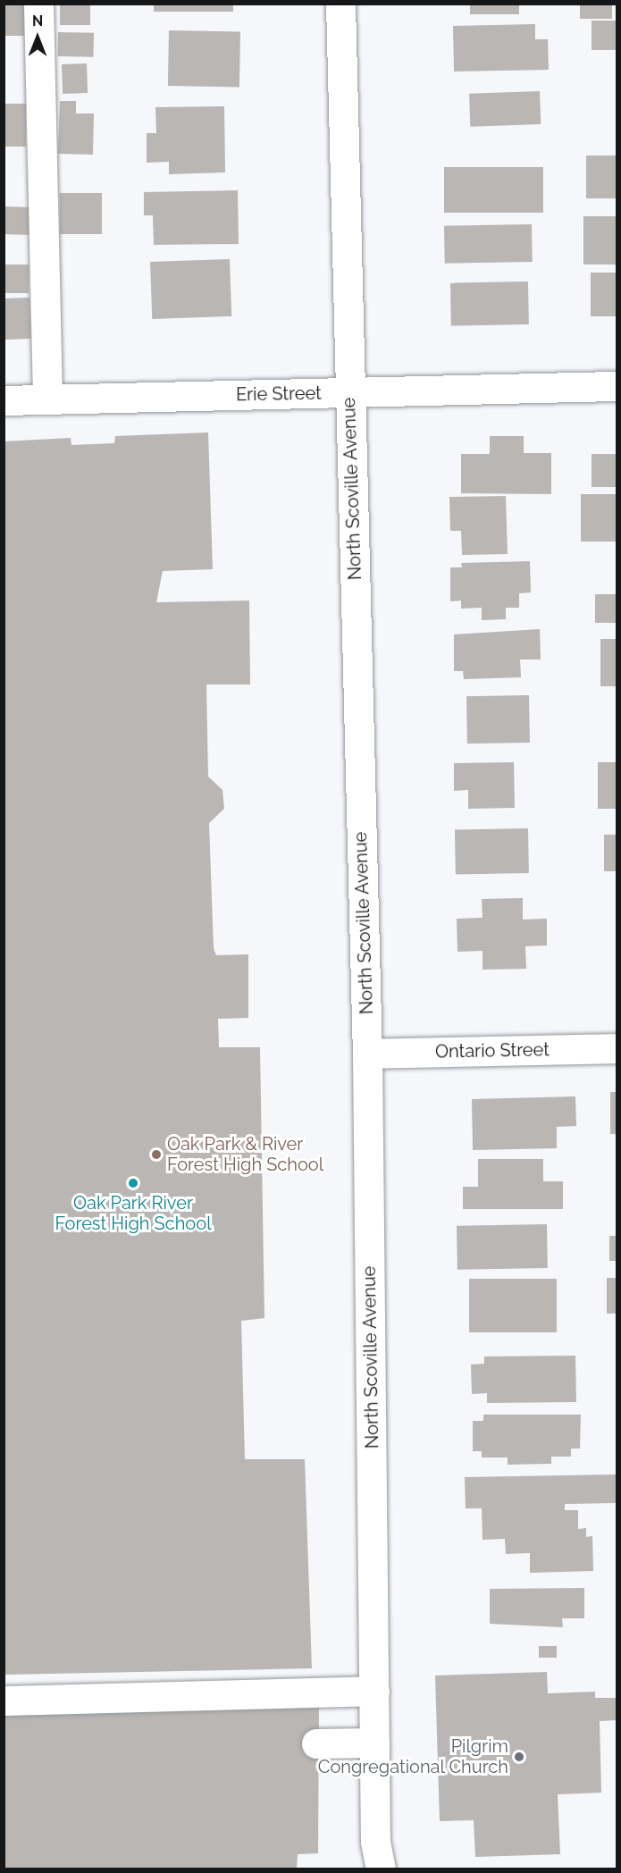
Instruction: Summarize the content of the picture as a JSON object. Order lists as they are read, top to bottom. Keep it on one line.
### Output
{"streets":{"street":["Erie Street","North Scoville Avenue","Ontario Street"]},"crossings":[["Erie Street","North Scoville Avenue"],["North Scoville Avenue","Ontario Street"]],"places":["Oak Park & River Forest High School","Oak Park River Forest High School","Pilgrim Congregational Church"],"north":"top"}
